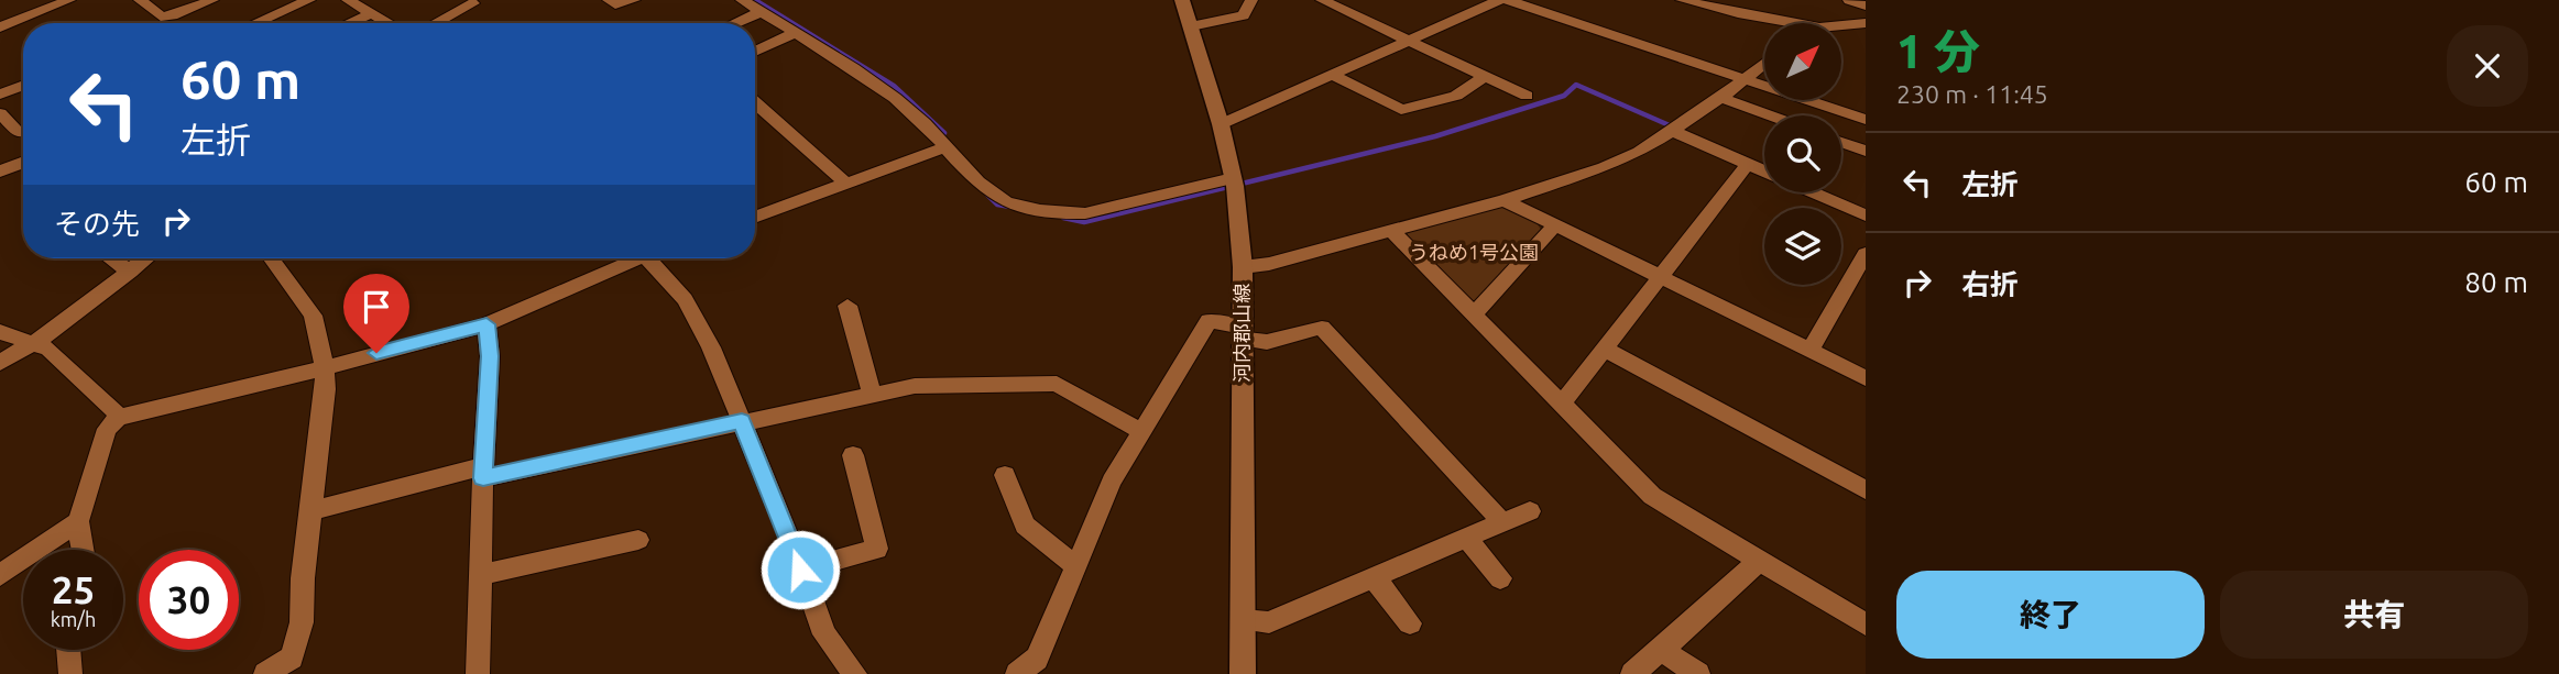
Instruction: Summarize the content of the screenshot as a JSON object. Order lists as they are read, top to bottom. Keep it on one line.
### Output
{"streets":{"main road":["河内郡山線"]},"parks":["うねめ1号公園"],"north":"top right","page":{"heading":["1 分","230 m · 11:45"],"turn":["60 m","左折"],"list":[{"name":"左折","value":"60 m"},{"name":"右折","value":"80 m"}],"then":"その先","speed":"25 km/h","limit":"30","buttons":["終了","共有"]}}
